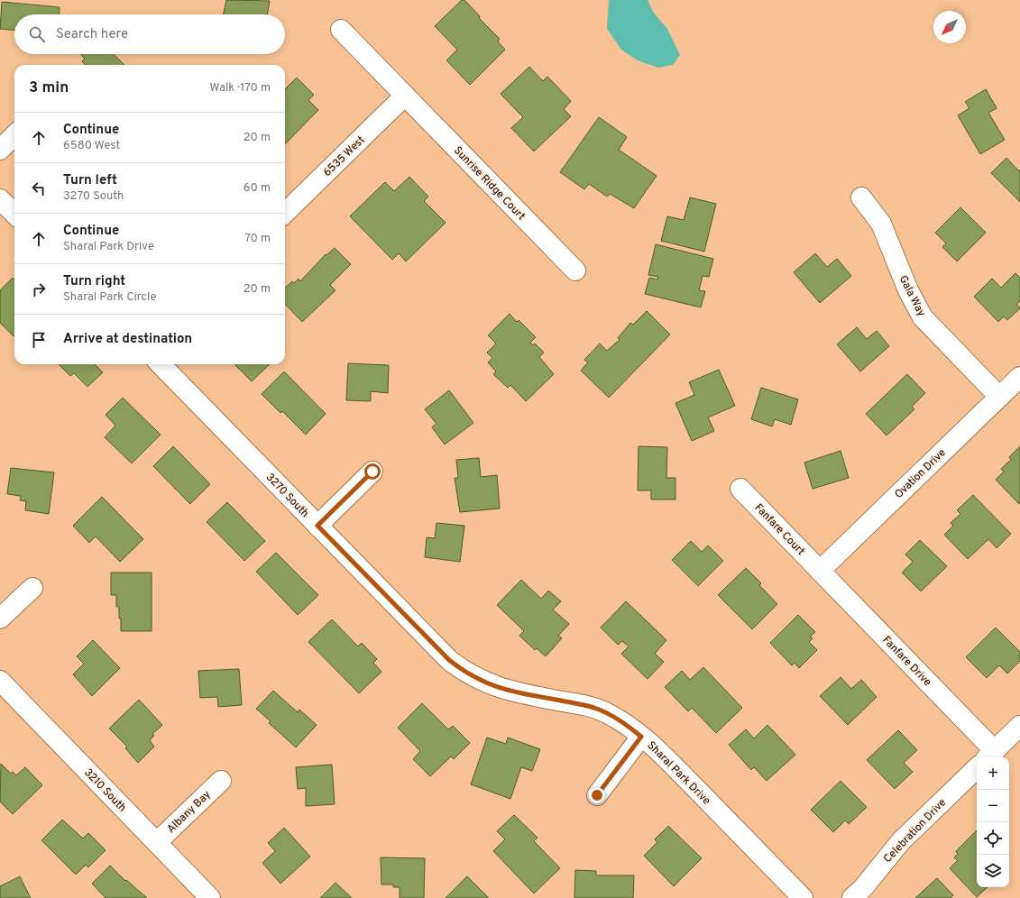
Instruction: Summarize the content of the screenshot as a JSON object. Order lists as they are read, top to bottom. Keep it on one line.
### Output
{"streets":{"street":["6535 West","Sunrise Ridge Court","Gala Way","Ovation Drive","3270 South","Fanfare Court","Fanfare Drive","Sharal Park Drive","3210 South","Albany Bay","Celebration Drive"]},"crossings":[["6535 West","Sunrise Ridge Court"],["Gala Way","Ovation Drive"],["Ovation Drive","Fanfare Court"],["Ovation Drive","Fanfare Drive"],["3270 South","Sharal Park Drive"],["Fanfare Court","Fanfare Drive"],["3210 South","Albany Bay"]],"north":"bottom left","page":{"search":"Search here","heading":["3 min","Walk · 170 m"],"list":[["Continue","6580 West","20 m"],["Turn left","3270 South","60 m"],["Continue","Sharal Park Drive","70 m"],["Turn right","Sharal Park Circle","20 m"],"Arrive at destination"],"map_buttons":["+","−"]}}
